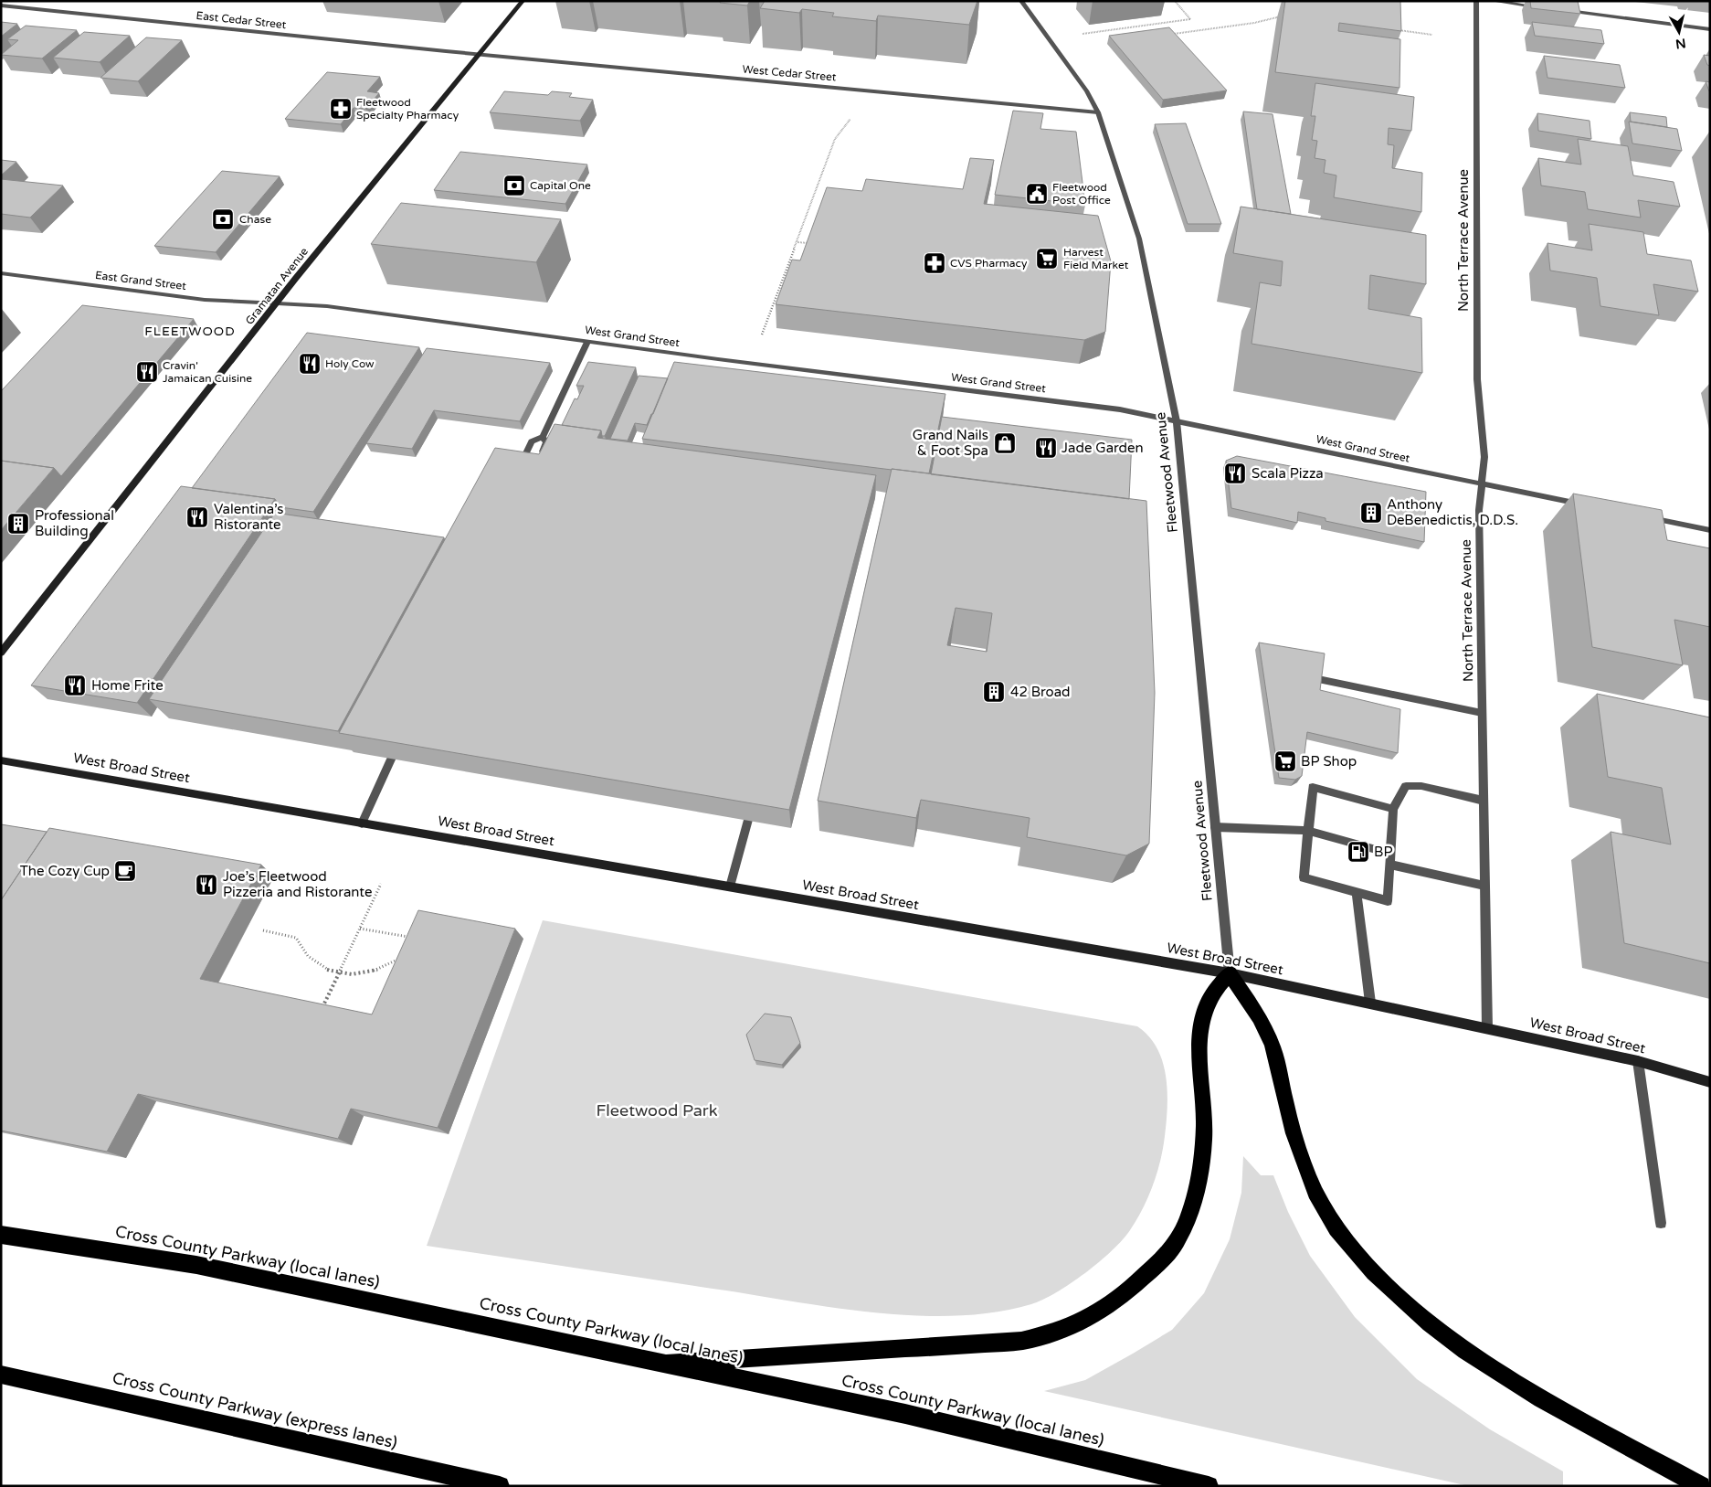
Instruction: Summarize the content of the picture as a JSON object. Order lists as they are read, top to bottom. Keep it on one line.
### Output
{"streets":{"highway":["Cross County Parkway (local lanes)","Cross County Parkway (express lanes)"],"main road":["Gramatan Avenue","West Broad Street"],"street":["East Cedar Street","West Cedar Street","North Terrace Avenue","East Grand Street","West Grand Street","Fleetwood Avenue"]},"crossings":[["East Cedar Street","West Cedar Street"],["East Cedar Street","Gramatan Avenue"],["West Cedar Street","Gramatan Avenue"],["West Cedar Street","Fleetwood Avenue"],["North Terrace Avenue","West Grand Street"],["North Terrace Avenue","West Broad Street"],["East Grand Street","Gramatan Avenue"],["East Grand Street","West Grand Street"],["Gramatan Avenue","West Grand Street"],["West Grand Street","Fleetwood Avenue"],["Fleetwood Avenue","West Broad Street"]],"districts":["FLEETWOOD"],"parks":["Fleetwood Park"],"places":{"pharmacy":["Fleetwood Specialty Pharmacy","CVS Pharmacy"],"bank":["Capital One","Chase"],"public building":["Fleetwood Post Office"],"supermarket":["Harvest Field Market","BP Shop"],"restaurant":["Holy Cow","Cravin' Jamaican Cuisine","Jade Garden","Scala Pizza","Valentina’s Ristorante","Home Frite","Joe’s Fleetwood Pizzeria and Ristorante"],"shop":["Grand Nails & Foot Spa"],"building":["Anthony DeBenedictis, D.D.S.","Professional Building","42 Broad"],"fuel station":["BP"],"cafe":["The Cozy Cup"]},"north":"bottom"}
